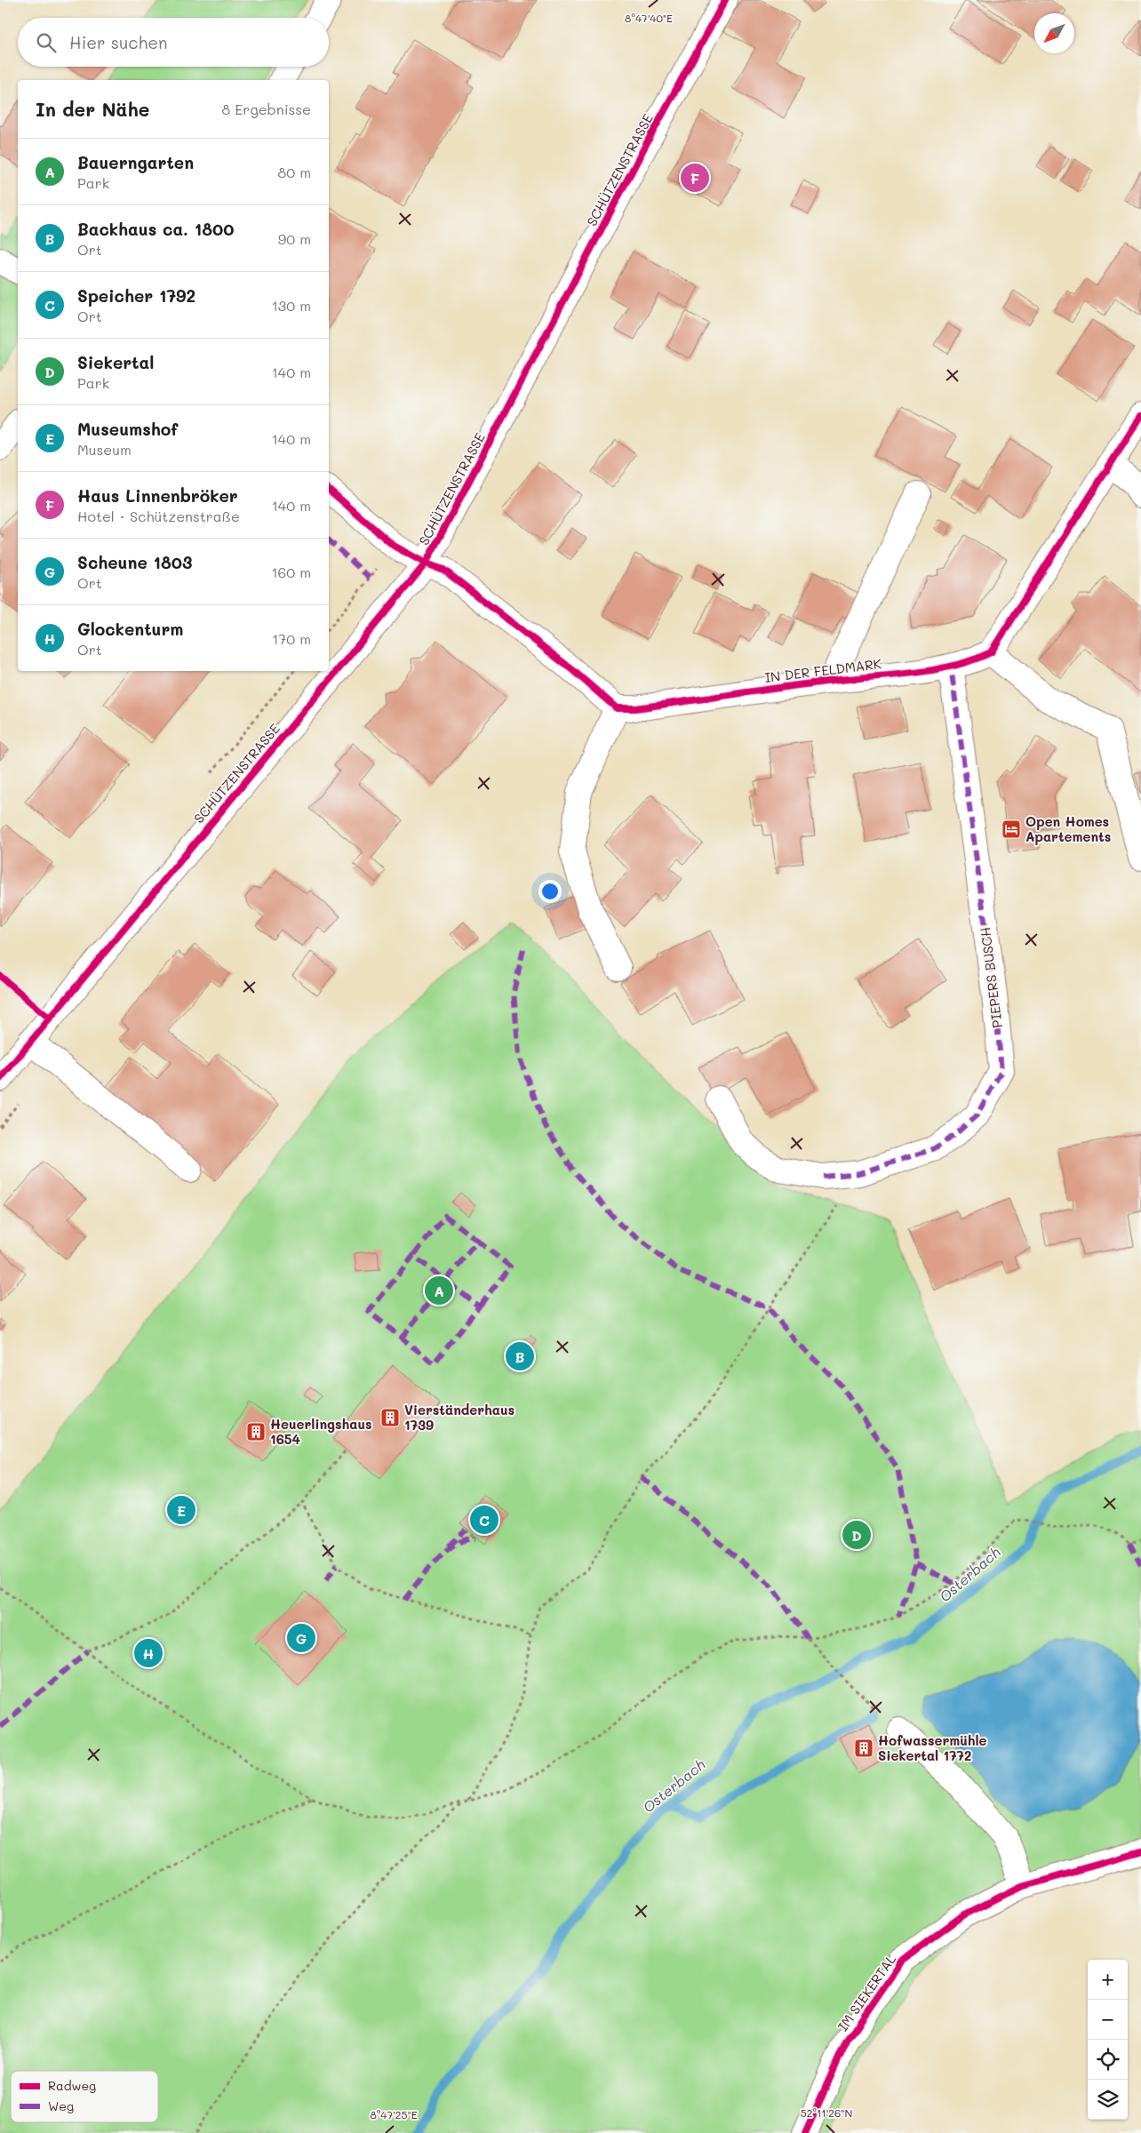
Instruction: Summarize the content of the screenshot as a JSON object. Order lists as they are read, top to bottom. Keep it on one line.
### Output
{"streets":{"street":["SCHÜTZENSTRASSE","IN DER FELDMARK","PIEPERS BUSCH","IM SIEKERTAL"]},"crossings":[["IN DER FELDMARK","PIEPERS BUSCH"]],"water":["Osterbach"],"places":{"hotel":["Open Homes Apartements"],"building":["Vierständerhaus 1739","Heuerlingshaus 1654","Hofwassermühle Siekertal 1772"]},"legend":["Radweg","Weg"],"north":"bottom left","page":{"search":"Hier suchen","heading":["In der Nähe","8 Ergebnisse"],"list":[{"mark":"A","name":"Bauerngarten","note":"Park","value":"80 m"},{"mark":"B","name":"Backhaus ca. 1800","note":"Ort","value":"90 m"},{"mark":"C","name":"Speicher 1792","note":"Ort","value":"130 m"},{"mark":"D","name":"Siekertal","note":"Park","value":"140 m"},{"mark":"E","name":"Museumshof","note":"Museum","value":"140 m"},{"mark":"F","name":"Haus Linnenbröker","note":"Hotel · Schützenstraße","value":"140 m"},{"mark":"G","name":"Scheune 1803","note":"Ort","value":"160 m"},{"mark":"H","name":"Glockenturm","note":"Ort","value":"170 m"}],"pins":["F","A","B","E","C","D","G","H"],"map_buttons":["+","−"]},"coordinates":["8°47'40\"E","52°11'26\"N","8°47'25\"E"]}
